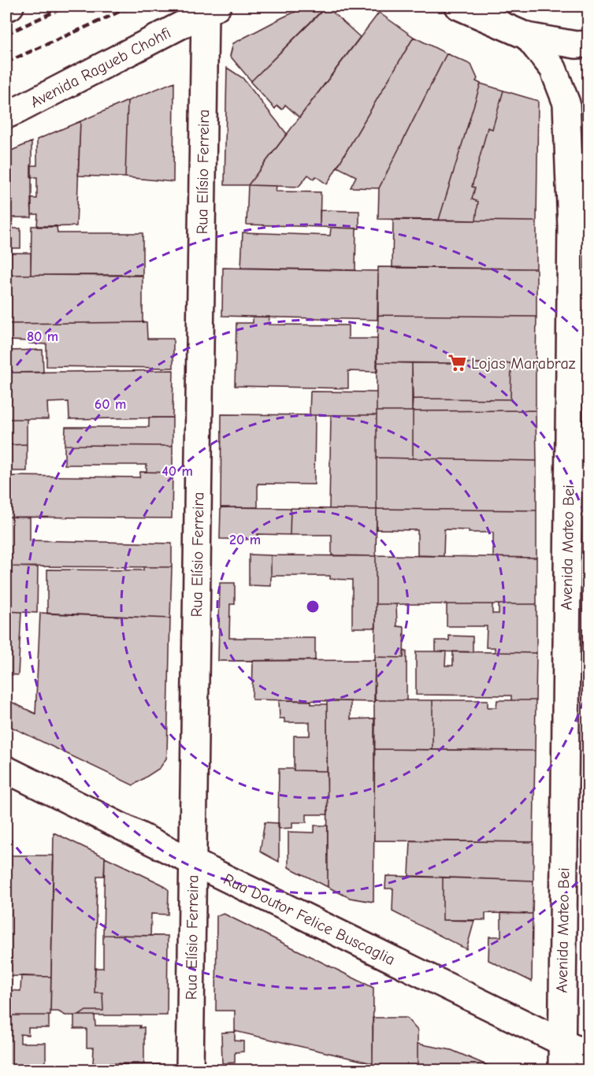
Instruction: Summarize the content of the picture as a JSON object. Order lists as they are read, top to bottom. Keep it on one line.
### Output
{"streets":{"main road":["Avenida Ragueb Chohfi","Rua Elísio Ferreira","Avenida Mateo Bei","Rua Doutor Felice Buscaglia"]},"crossings":[["Avenida Ragueb Chohfi","Rua Elísio Ferreira"],["Rua Elísio Ferreira","Rua Doutor Felice Buscaglia"],["Avenida Mateo Bei","Rua Doutor Felice Buscaglia"]],"places":{"supermarket":["Lojas Marabraz"]},"rings":["80 m","60 m","40 m","20 m"]}
